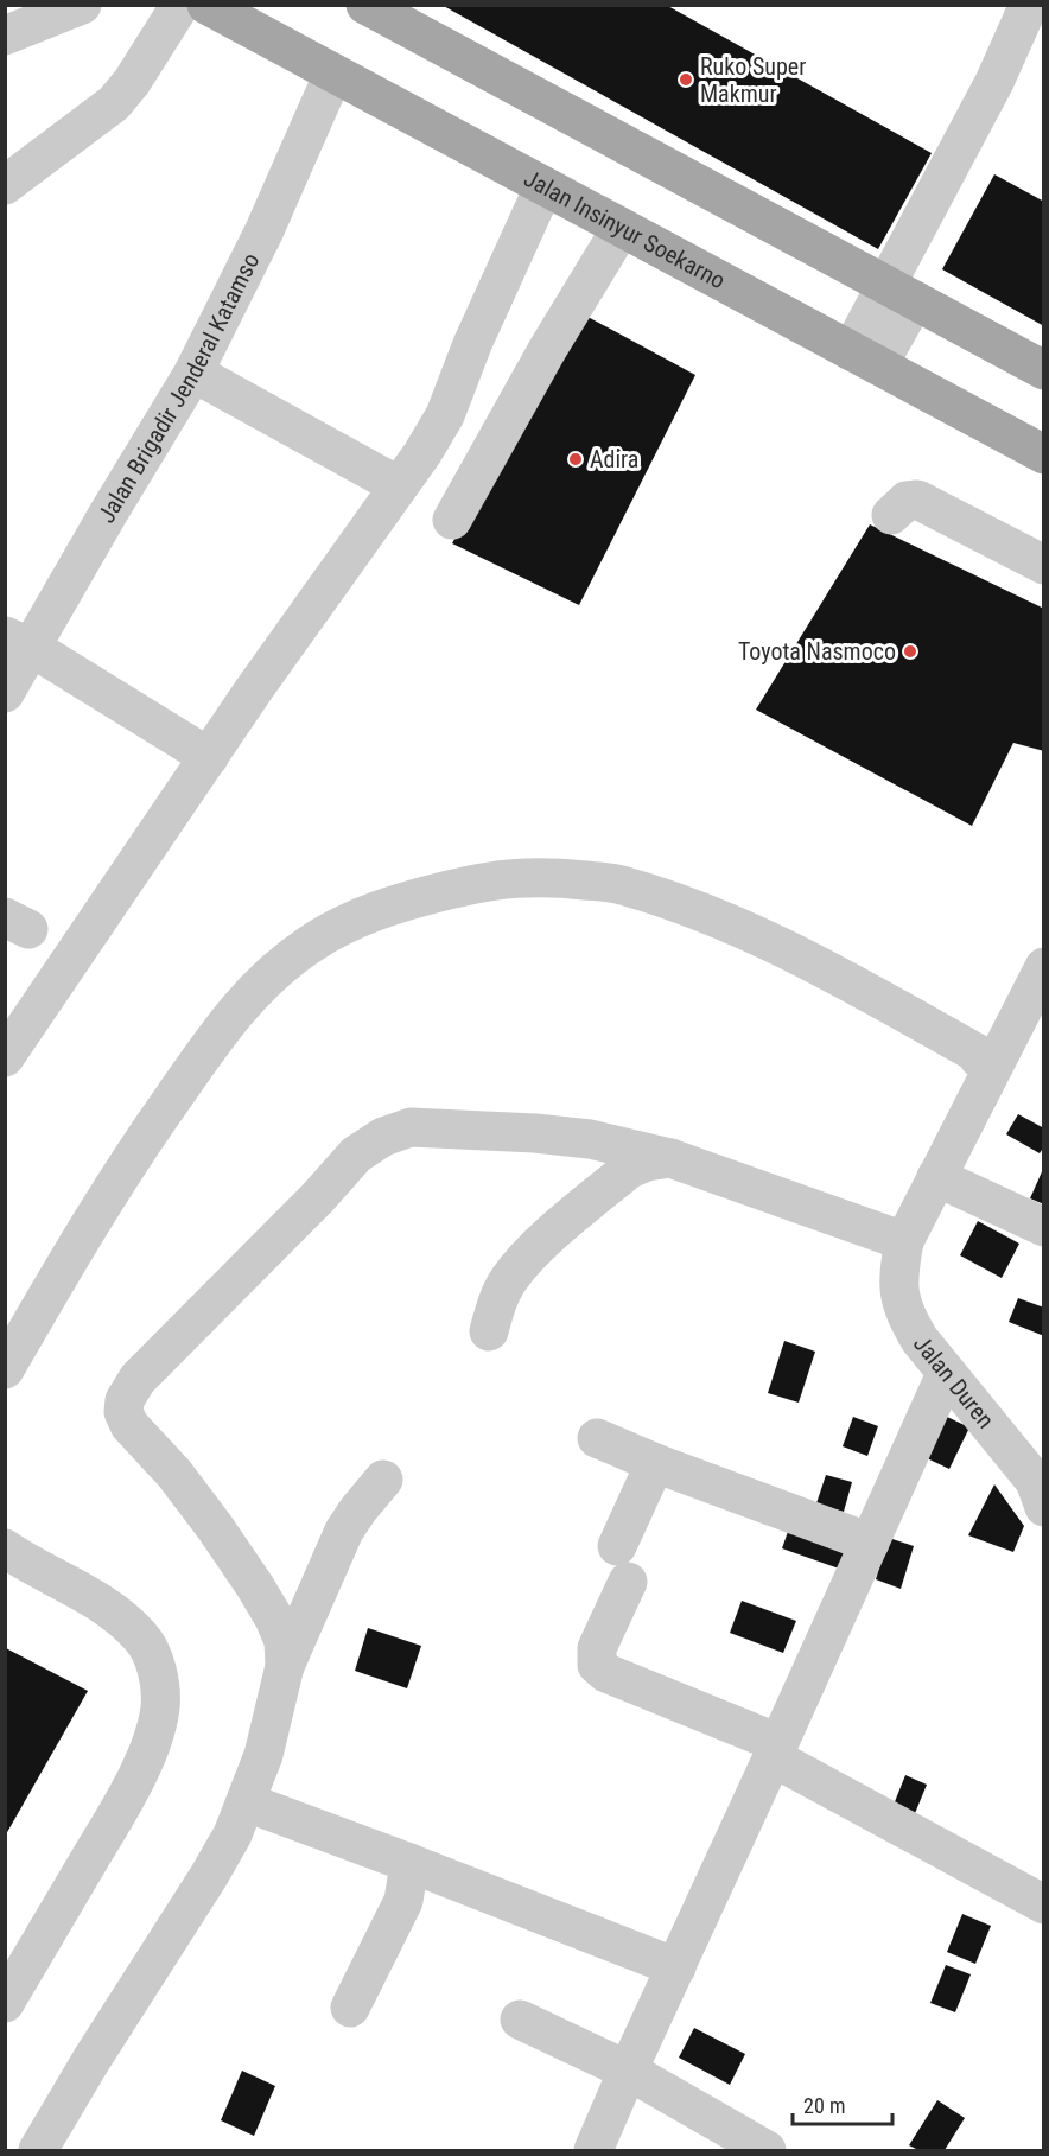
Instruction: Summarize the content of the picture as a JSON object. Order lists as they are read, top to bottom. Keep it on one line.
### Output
{"streets":{"main road":["Jalan Insinyur Soekarno"],"street":["Jalan Brigadir Jenderal Katamso","Jalan Duren"]},"crossings":[["Jalan Insinyur Soekarno","Jalan Brigadir Jenderal Katamso"]],"places":["Ruko Super Makmur","Adira","Toyota Nasmoco"],"scale_bar":"20 m"}
